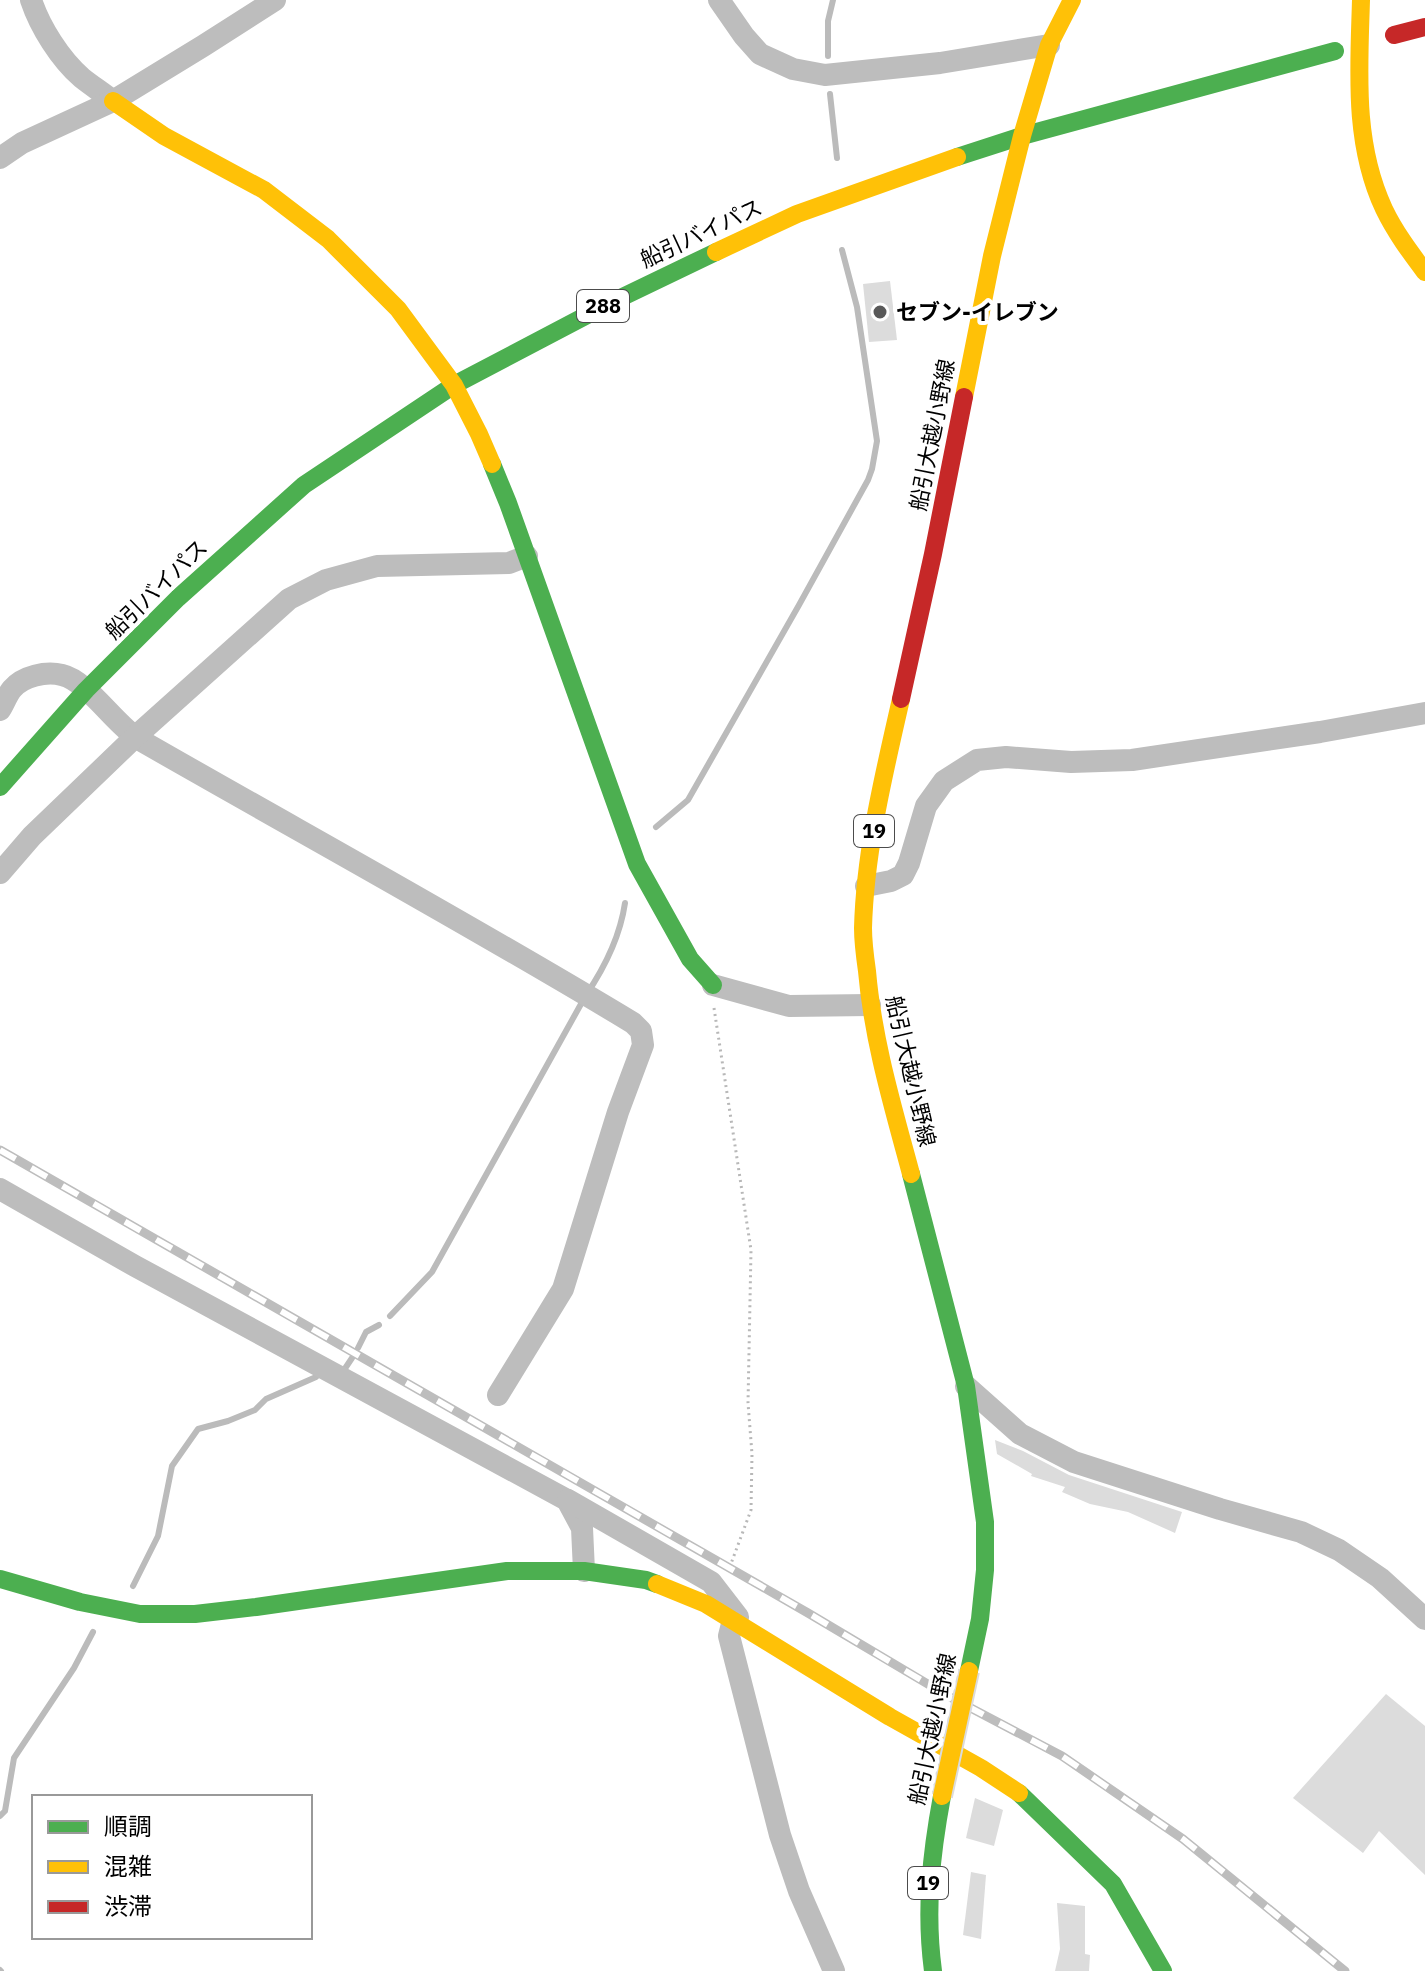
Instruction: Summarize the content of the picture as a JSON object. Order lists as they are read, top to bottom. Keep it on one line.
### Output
{"streets":{"main road":["船引バイパス","288","船引大越小野線","19"]},"crossings":[["船引バイパス","船引大越小野線"]],"places":["セブン-イレブン"],"legend":["順調","混雑","渋滞"]}
